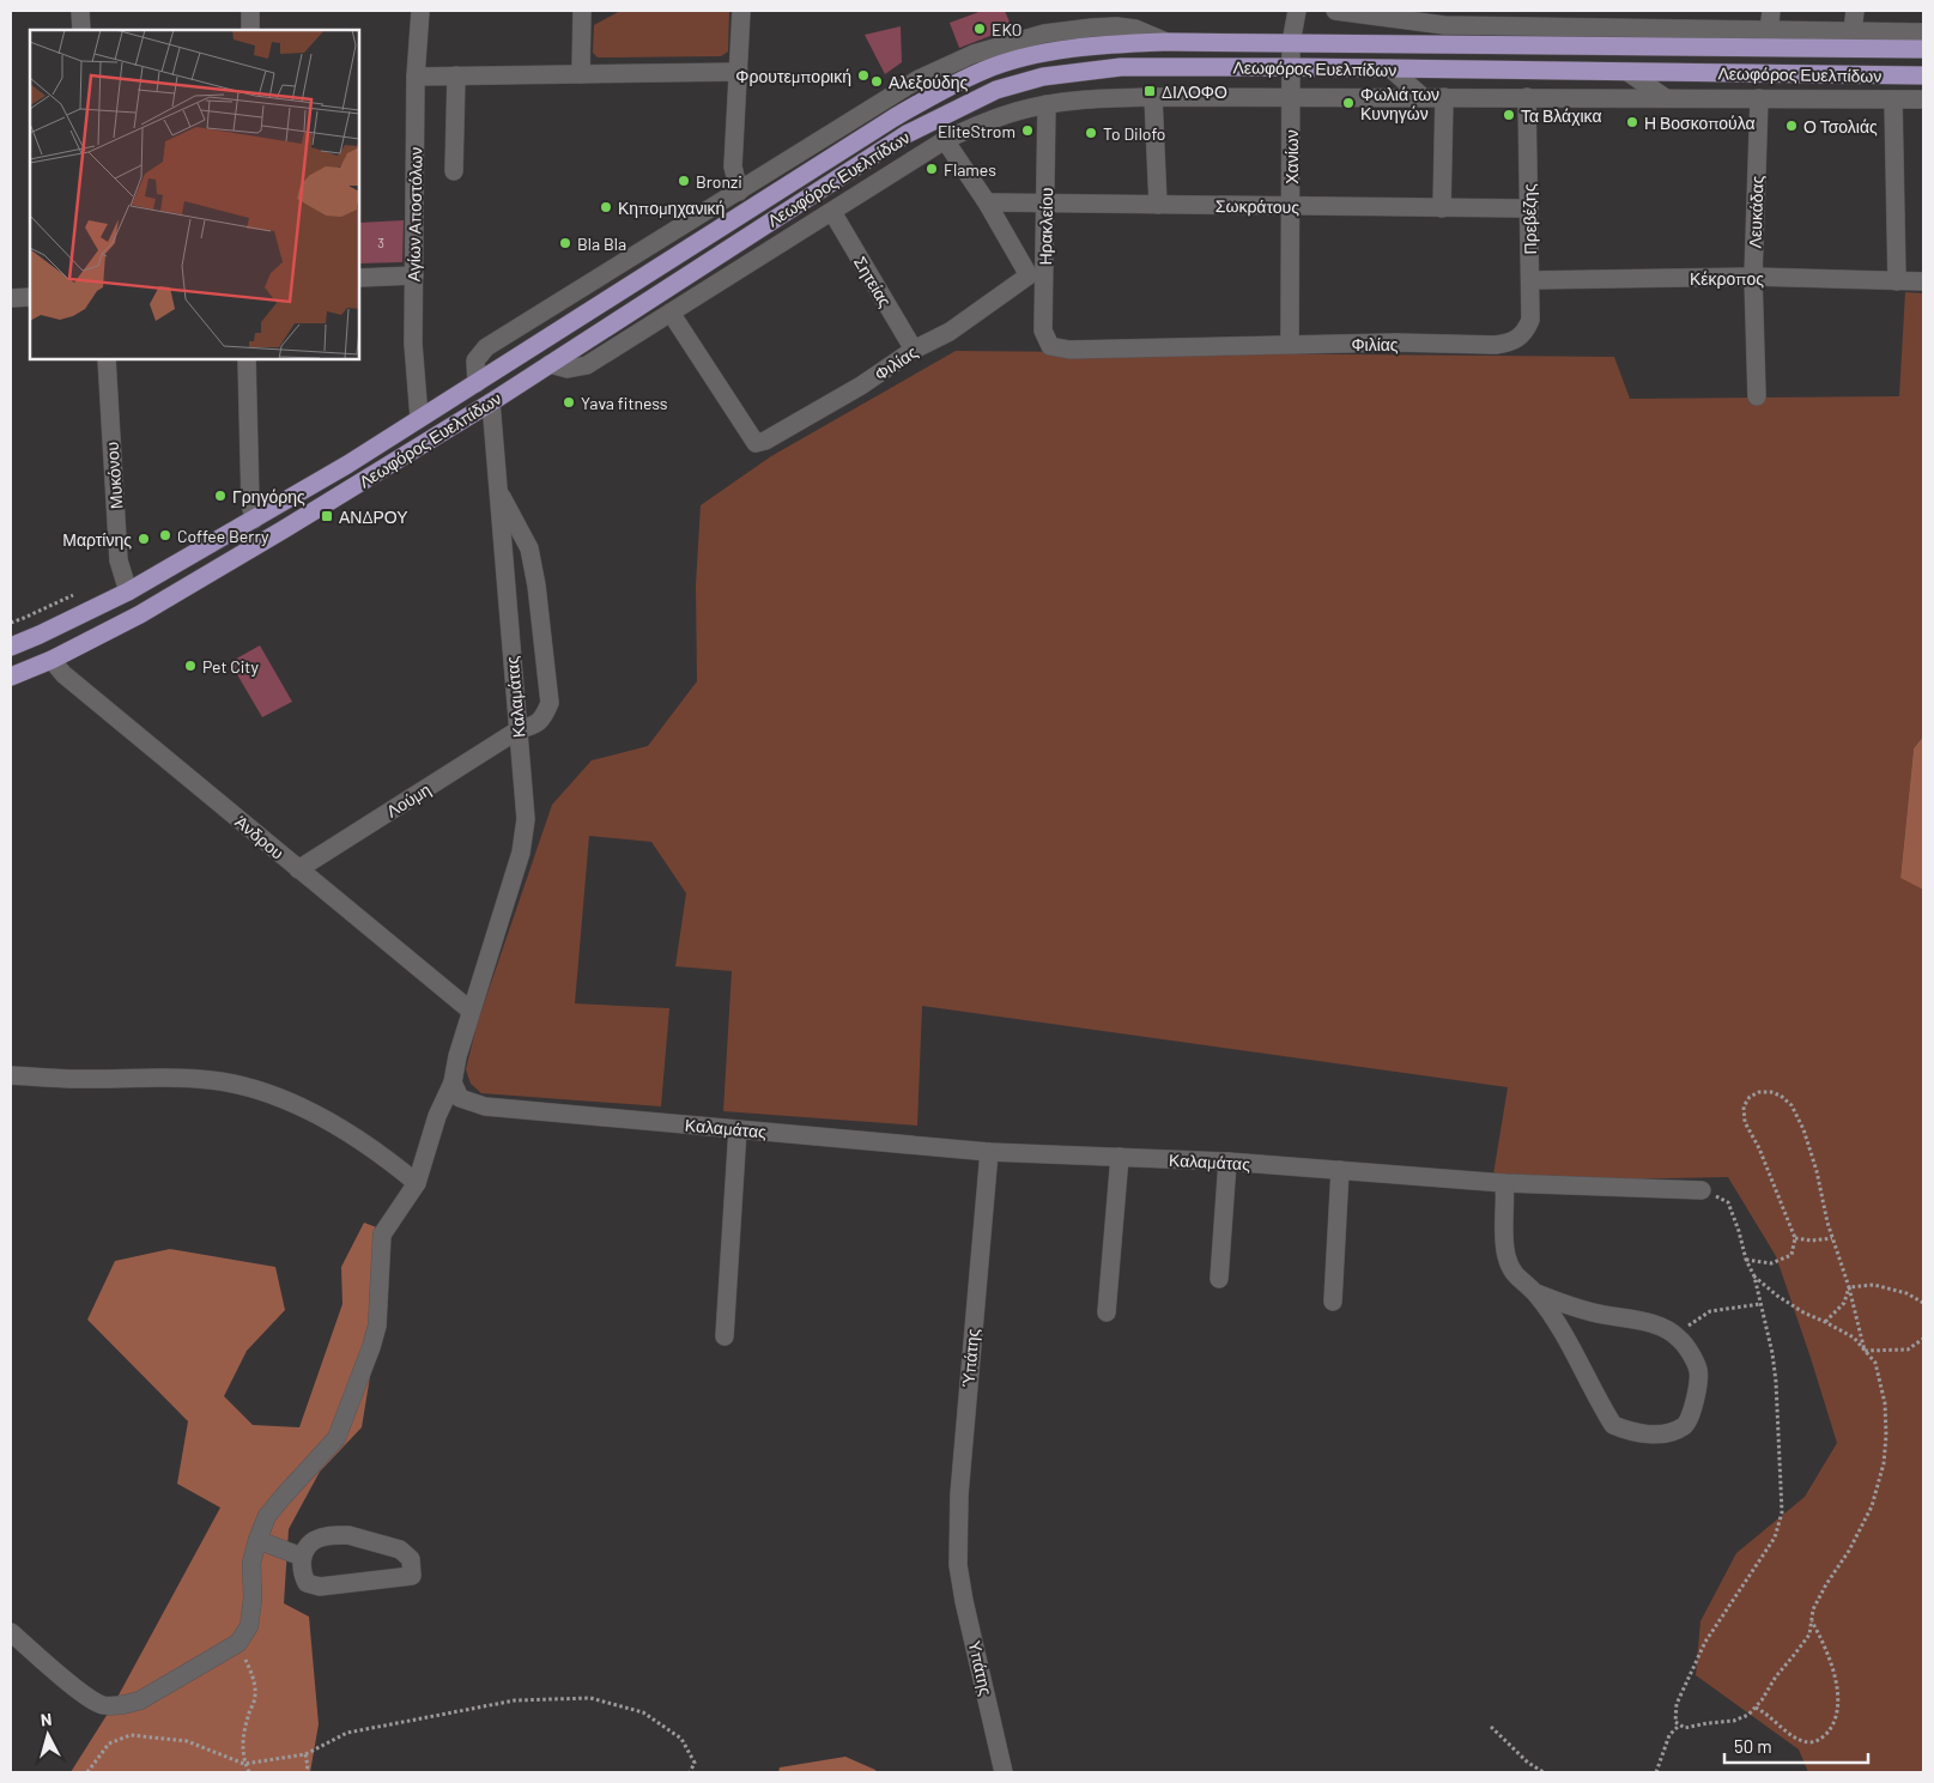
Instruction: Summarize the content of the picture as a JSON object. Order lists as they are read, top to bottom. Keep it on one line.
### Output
{"streets":{"main road":["Λεωφόρος Ευελπίδων"],"street":["Χανίων","Σωκράτους","Λευκάδας","Αγίων Αποστόλων","Πρεβέζης","Ηρακλείου","Κέκροπος","Σητείας","Φιλίας","Μυκόνου","Καλαμάτας","Λούμη","Άνδρου","Ύπάτης","Υπάτης"]},"crossings":[["Λεωφόρος Ευελπίδων","Χανίων"],["Λεωφόρος Ευελπίδων","Αγίων Αποστόλων"],["Λεωφόρος Ευελπίδων","Μυκόνου"],["Λεωφόρος Ευελπίδων","Καλαμάτας"],["Λεωφόρος Ευελπίδων","Άνδρου"],["Χανίων","Σωκράτους"],["Χανίων","Φιλίας"],["Σωκράτους","Πρεβέζης"],["Σωκράτους","Ηρακλείου"],["Λευκάδας","Κέκροπος"],["Πρεβέζης","Κέκροπος"],["Πρεβέζης","Φιλίας"],["Ηρακλείου","Φιλίας"],["Σητείας","Φιλίας"],["Καλαμάτας","Λούμη"],["Καλαμάτας","Άνδρου"],["Καλαμάτας","Ύπάτης"],["Λούμη","Άνδρου"],["Ύπάτης","Υπάτης"]],"places":{"other":["EKO","Φρουτεμπορική","Αλεξούδης","Φωλιά των Κυνηγών","Τα Βλάχικα","Η Βοσκοπούλα","Ο Τσολιάς","EliteStrom","To Dilofo","Flames","Bronzi","Κηπομηχανική","Bla Bla","Yava fitness","Γρηγόρης","Coffee Berry","Μαρτίνης","Pet City"],"transit":["ΔΙΛΟΦΟ","ΑΝΔΡΟΥ"]},"house_numbers":["3"],"scale_bar":"50 m","north":"top"}
